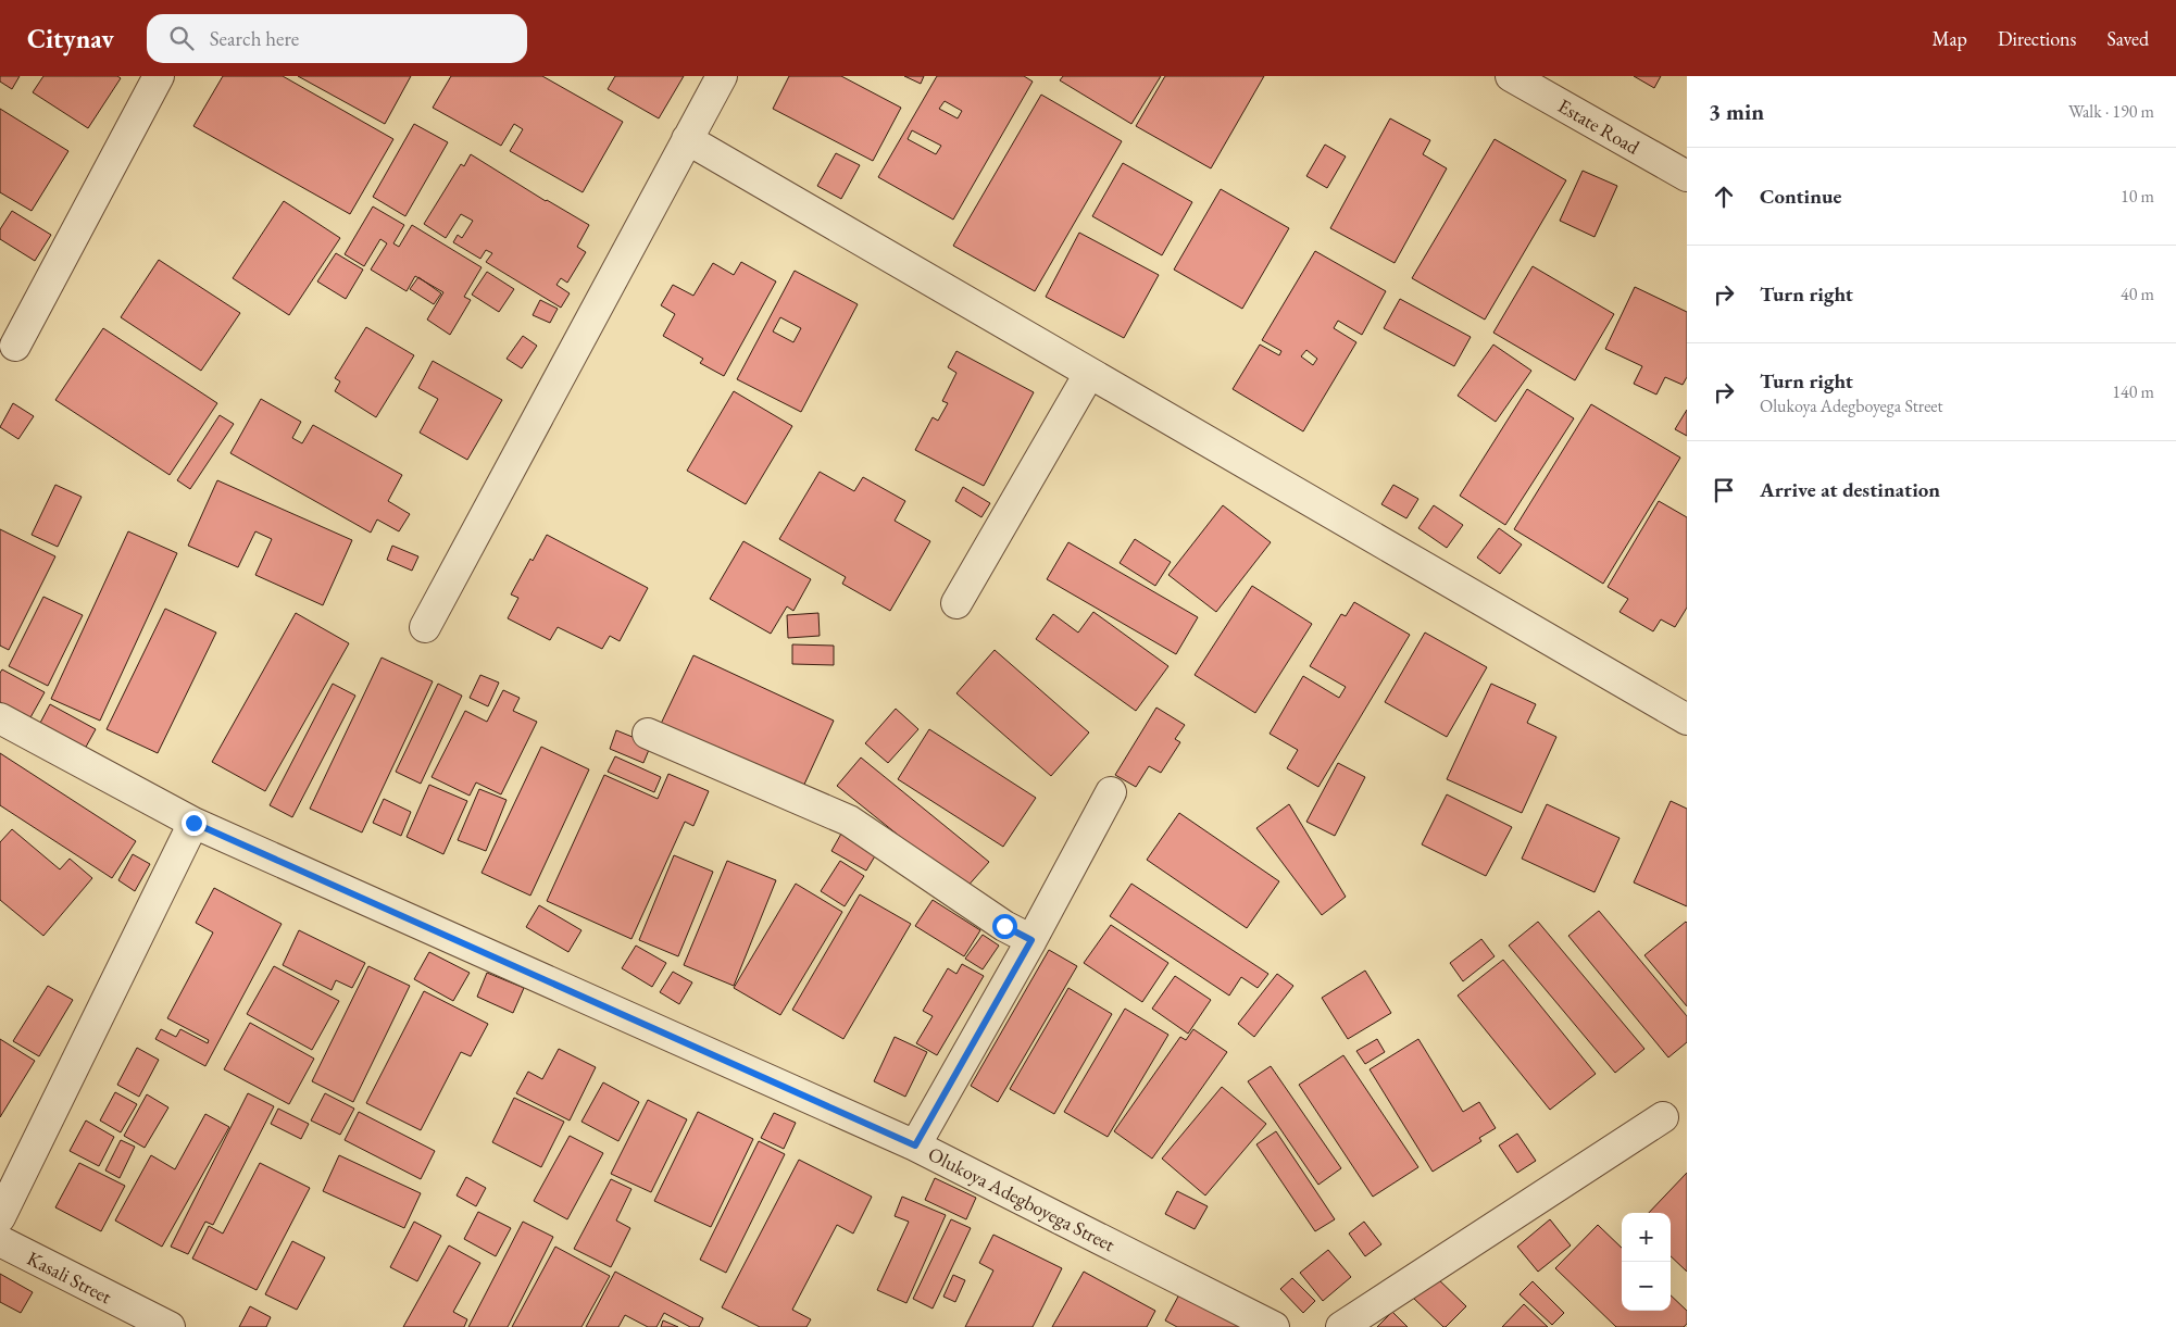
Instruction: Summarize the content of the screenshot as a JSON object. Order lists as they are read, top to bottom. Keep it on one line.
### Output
{"streets":{"street":["Estate Road","Olukoya Adegboyega Street","Kasali Street"]},"page":{"header":"Citynav","search":"Search here","nav":["Map","Directions","Saved"],"heading":["3 min","Walk · 190 m"],"list":[["Continue","10 m"],["Turn right","40 m"],["Turn right","Olukoya Adegboyega Street","140 m"],"Arrive at destination"],"map_buttons":["+","−"]}}
